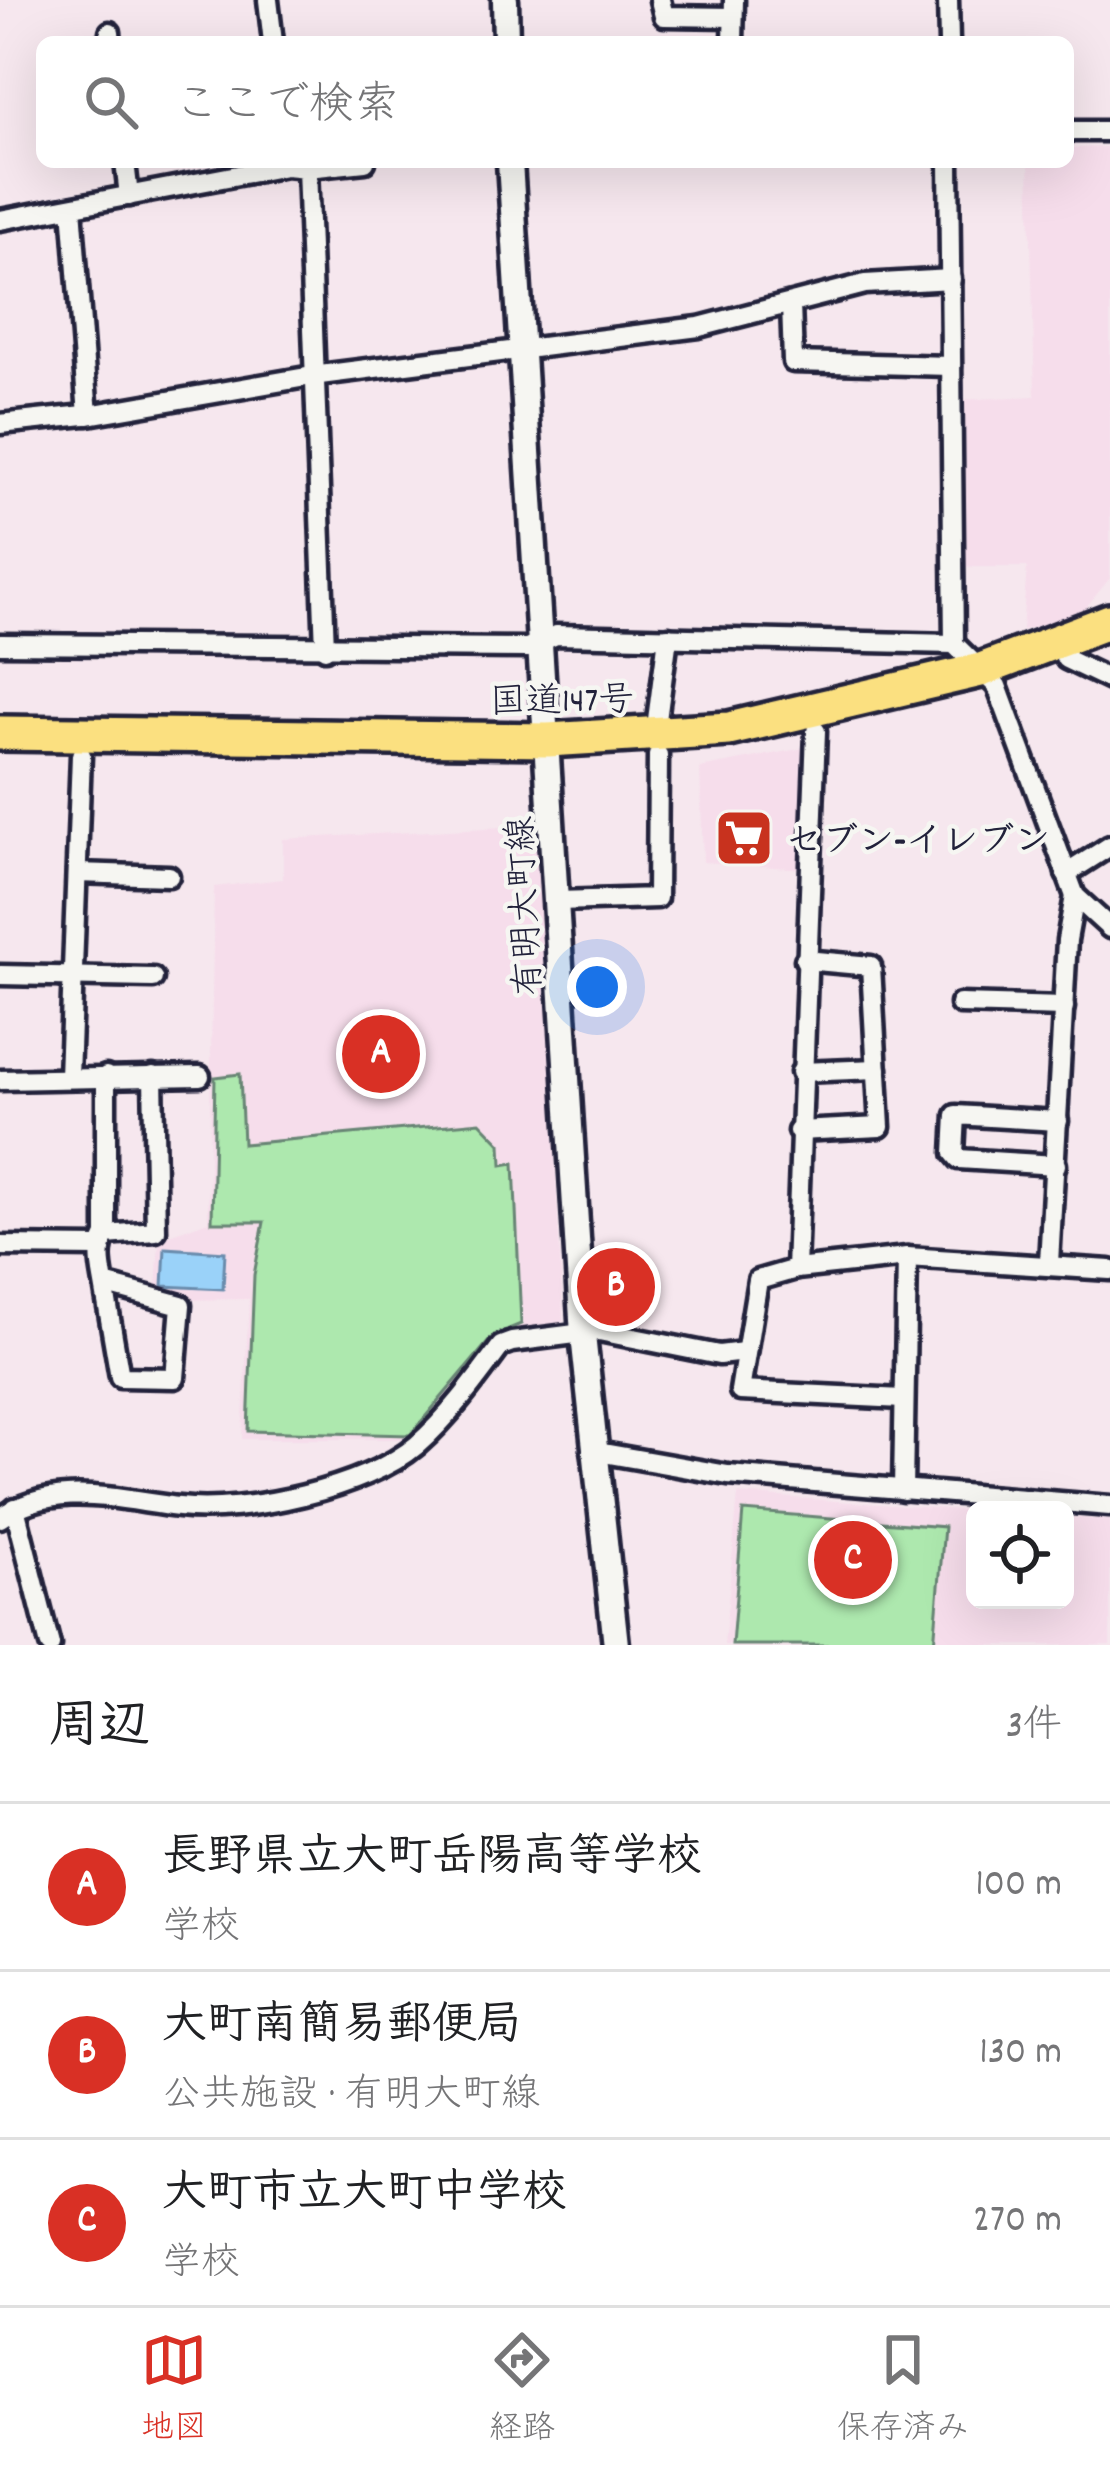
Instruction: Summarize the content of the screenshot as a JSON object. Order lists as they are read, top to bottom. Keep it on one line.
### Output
{"streets":{"highway":["国道147号"],"main road":["有明大町線"]},"crossings":[["国道147号","有明大町線"]],"places":{"supermarket":["セブン-イレブン"]},"page":{"search":"ここで検索","pins":["A","B","C"],"heading":["周辺","3件"],"list":[{"mark":"A","name":"長野県立大町岳陽高等学校","note":"学校","value":"100 m"},{"mark":"B","name":"大町南簡易郵便局","note":"公共施設 · 有明大町線","value":"130 m"},{"mark":"C","name":"大町市立大町中学校","note":"学校","value":"270 m"}],"nav":["地図","経路","保存済み"]}}
